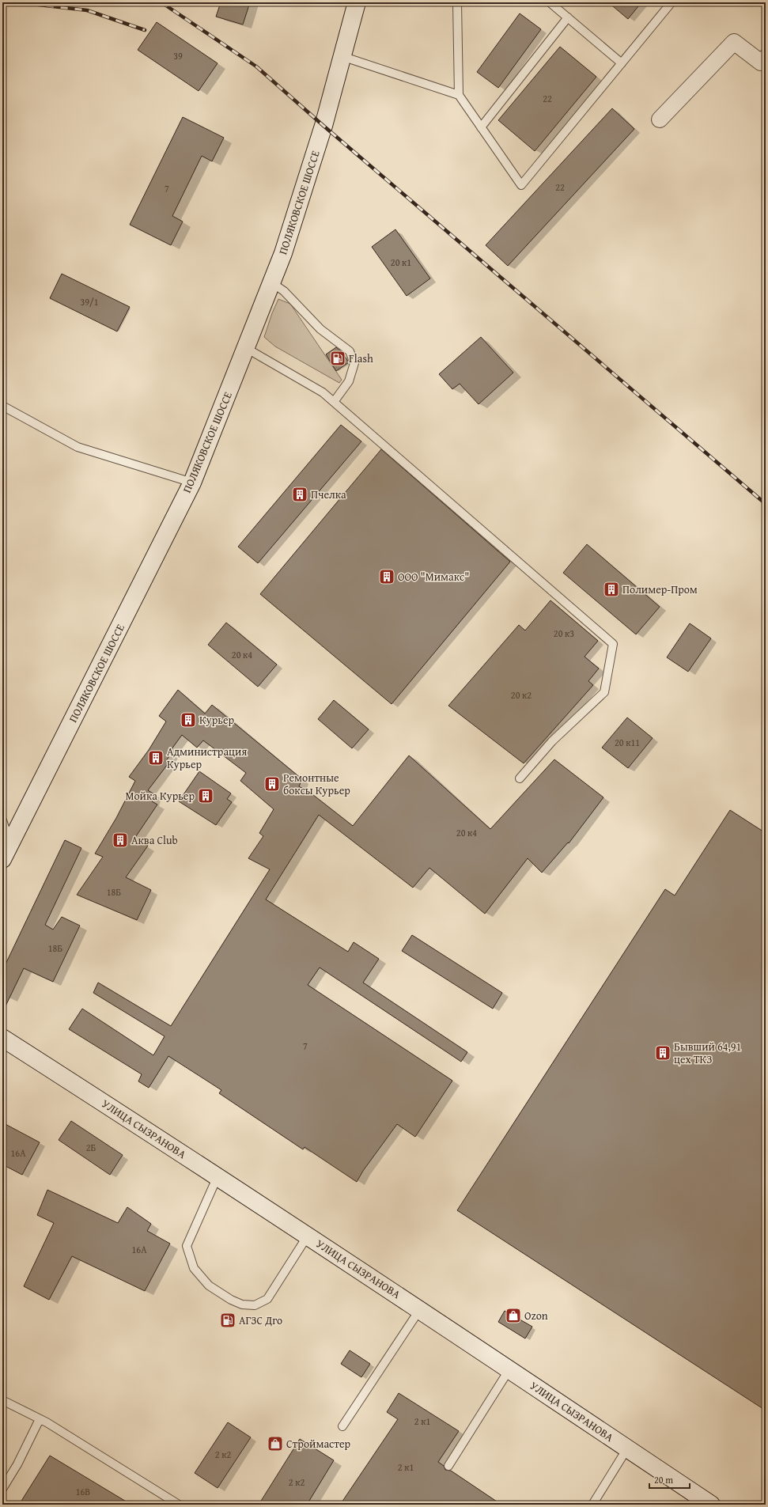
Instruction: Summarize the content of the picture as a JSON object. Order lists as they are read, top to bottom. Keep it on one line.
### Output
{"streets":{"street":["ПОЛЯКОВСКОЕ ШОССЕ","УЛИЦА СЫЗРАНОВА"]},"places":{"fuel station":["Flash","АГЗС Дго"],"building":["Пчелка","ООО \"Мимакс\"","Полимер-Пром","Курьер","Администрация Курьер","Ремонтные боксы Курьер","Мойка Курьер","Аква Club","Бывший 64,91 цех ТКЗ"],"shop":["Ozon","Строймастер"]},"house_numbers":["39","22","22","7","20 к1","39/1","20 к3","20 к4","20 к2","20 к11","20 к4","18Б","18Б","7","2Б","16А","16А","2 к1","2 к2","2 к1","2 к2","16В"],"scale_bar":"20 m"}
